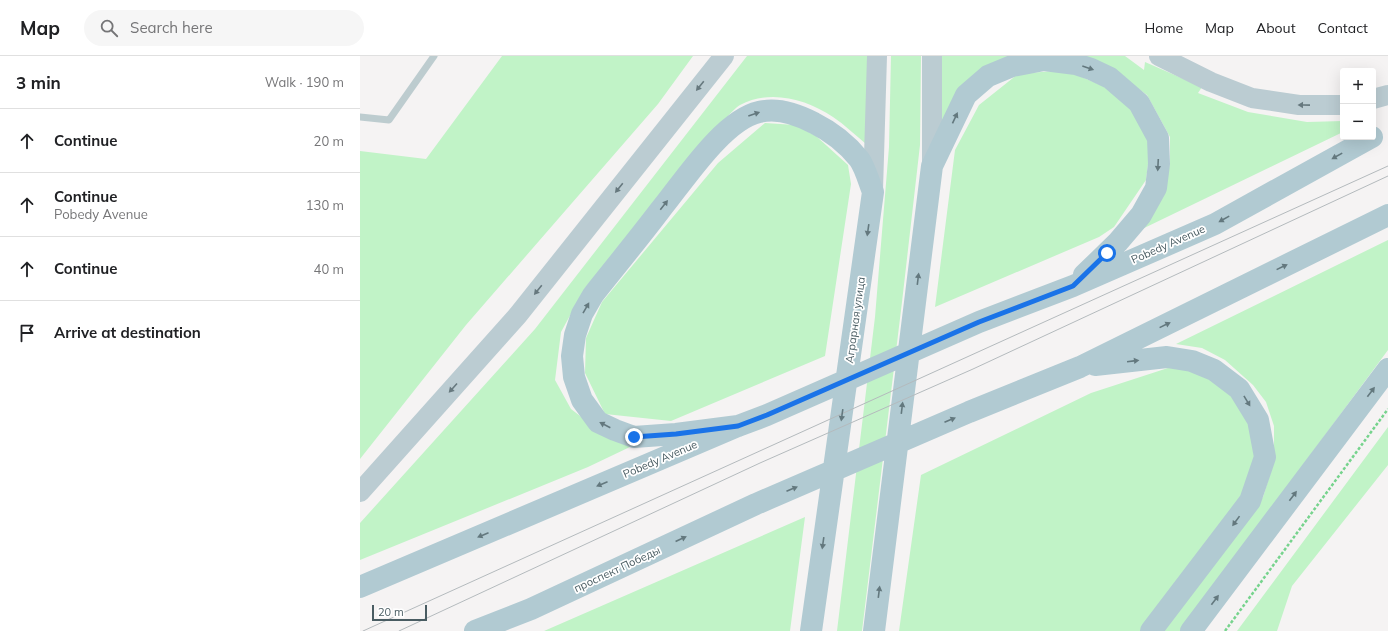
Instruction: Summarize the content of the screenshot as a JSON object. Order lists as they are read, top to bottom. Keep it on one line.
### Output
{"streets":{"main road":["Pobedy Avenue","Аграрная улица","проспект Победы"]},"one_way":["Аграрная улица","проспект Победы"],"scale_bar":"20 m","page":{"header":"Map","search":"Search here","nav":["Home","Map","About","Contact"],"heading":["3 min","Walk · 190 m"],"map_buttons":["+","−"],"list":[["Continue","20 m"],["Continue","Pobedy Avenue","130 m"],["Continue","40 m"],"Arrive at destination"],"scale":"20 m"}}
